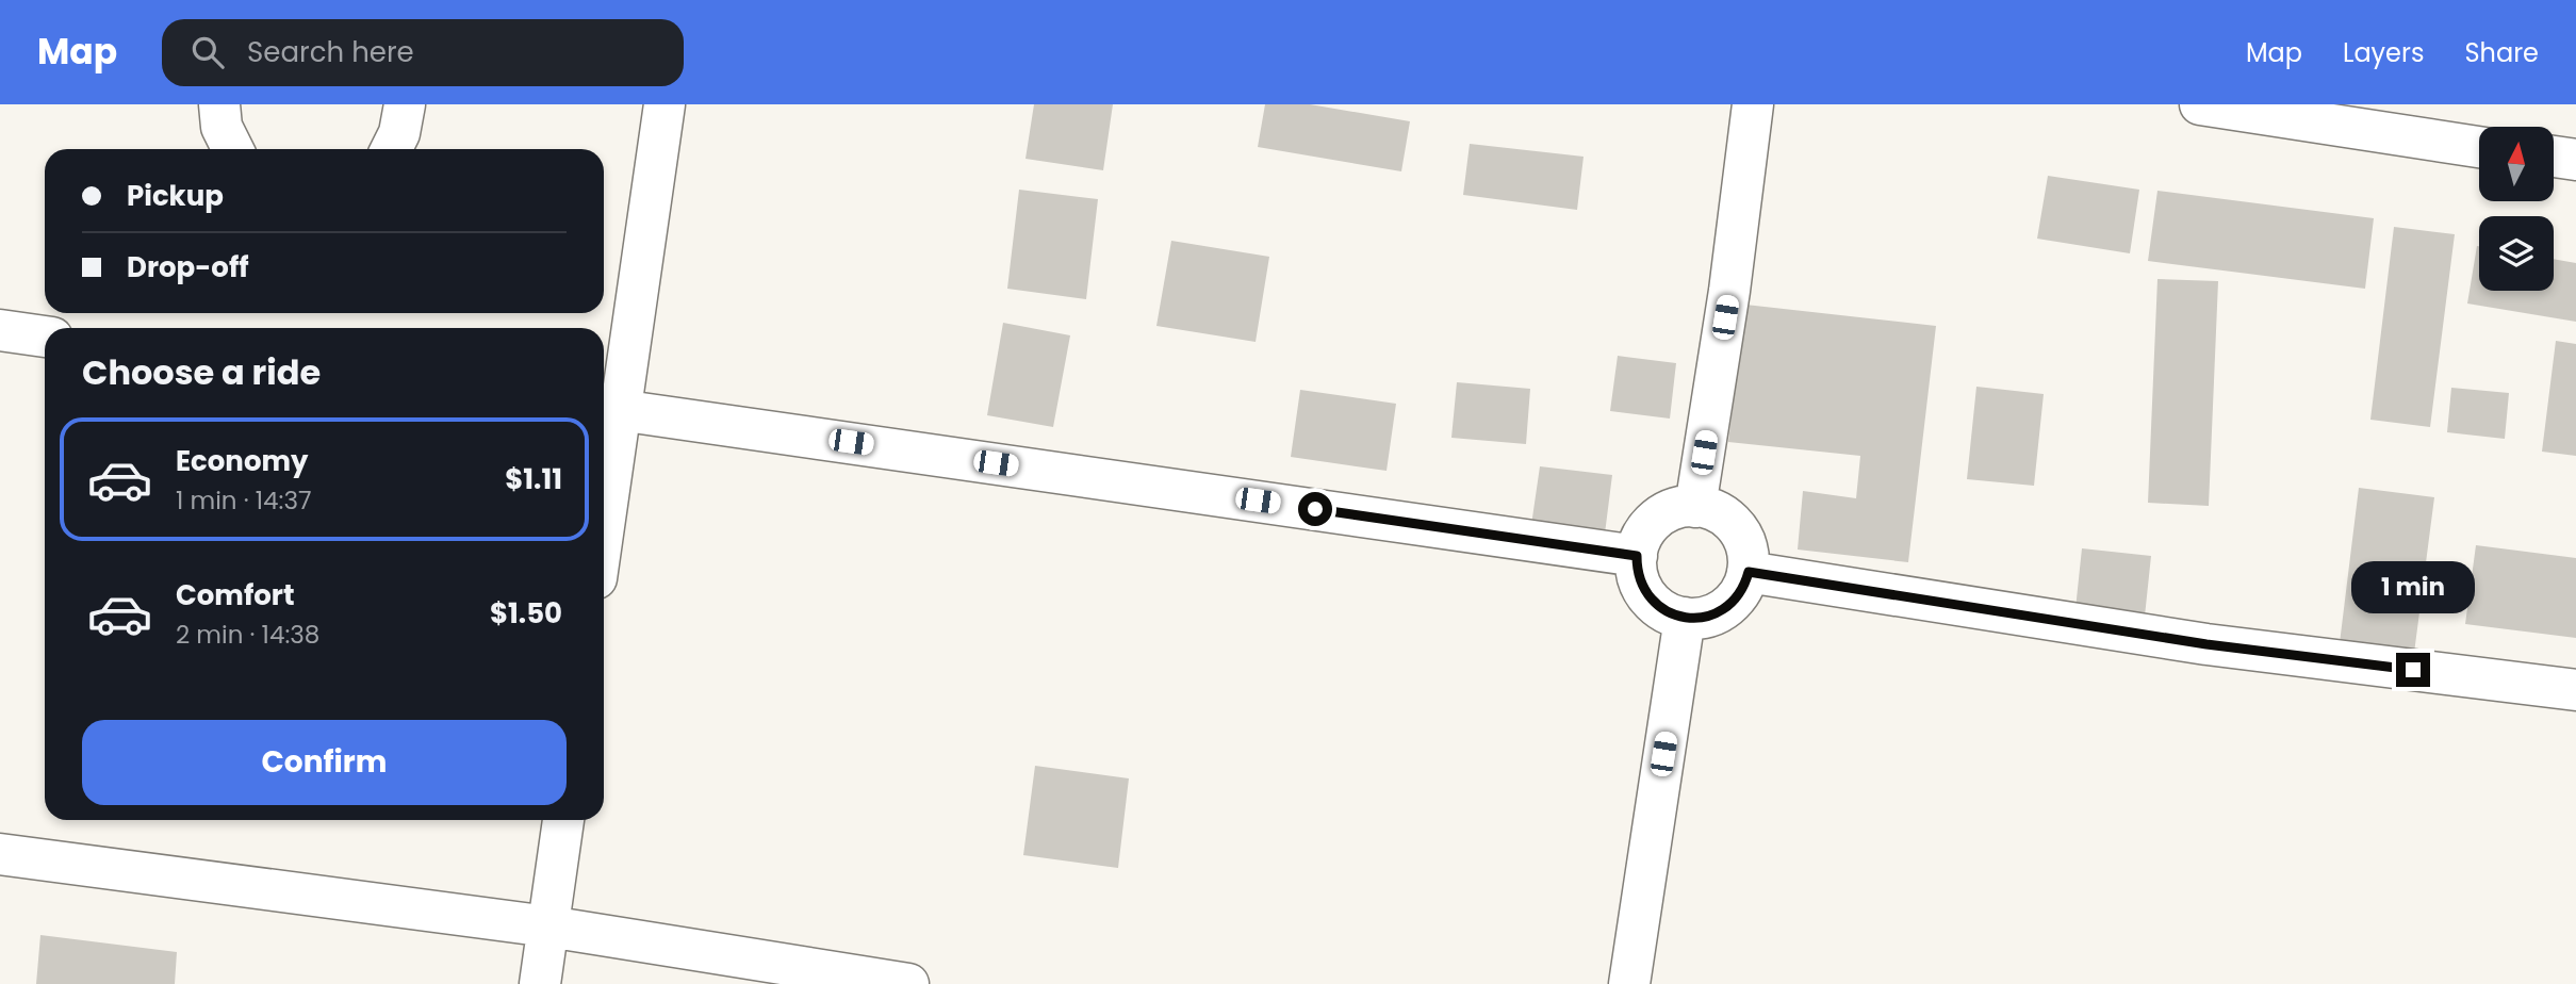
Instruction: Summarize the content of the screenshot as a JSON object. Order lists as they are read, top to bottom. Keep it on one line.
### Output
{"north":"top","page":{"header":"Map","search":"Search here","nav":["Map","Layers","Share"],"banner":["Pickup","Drop-off"],"heading":"Choose a ride","list":[{"name":"Economy","note":"1 min · 14:37","value":"$1.11"},{"name":"Comfort","note":"2 min · 14:38","value":"$1.50"}],"bubble":"1 min","buttons":"Confirm"}}
